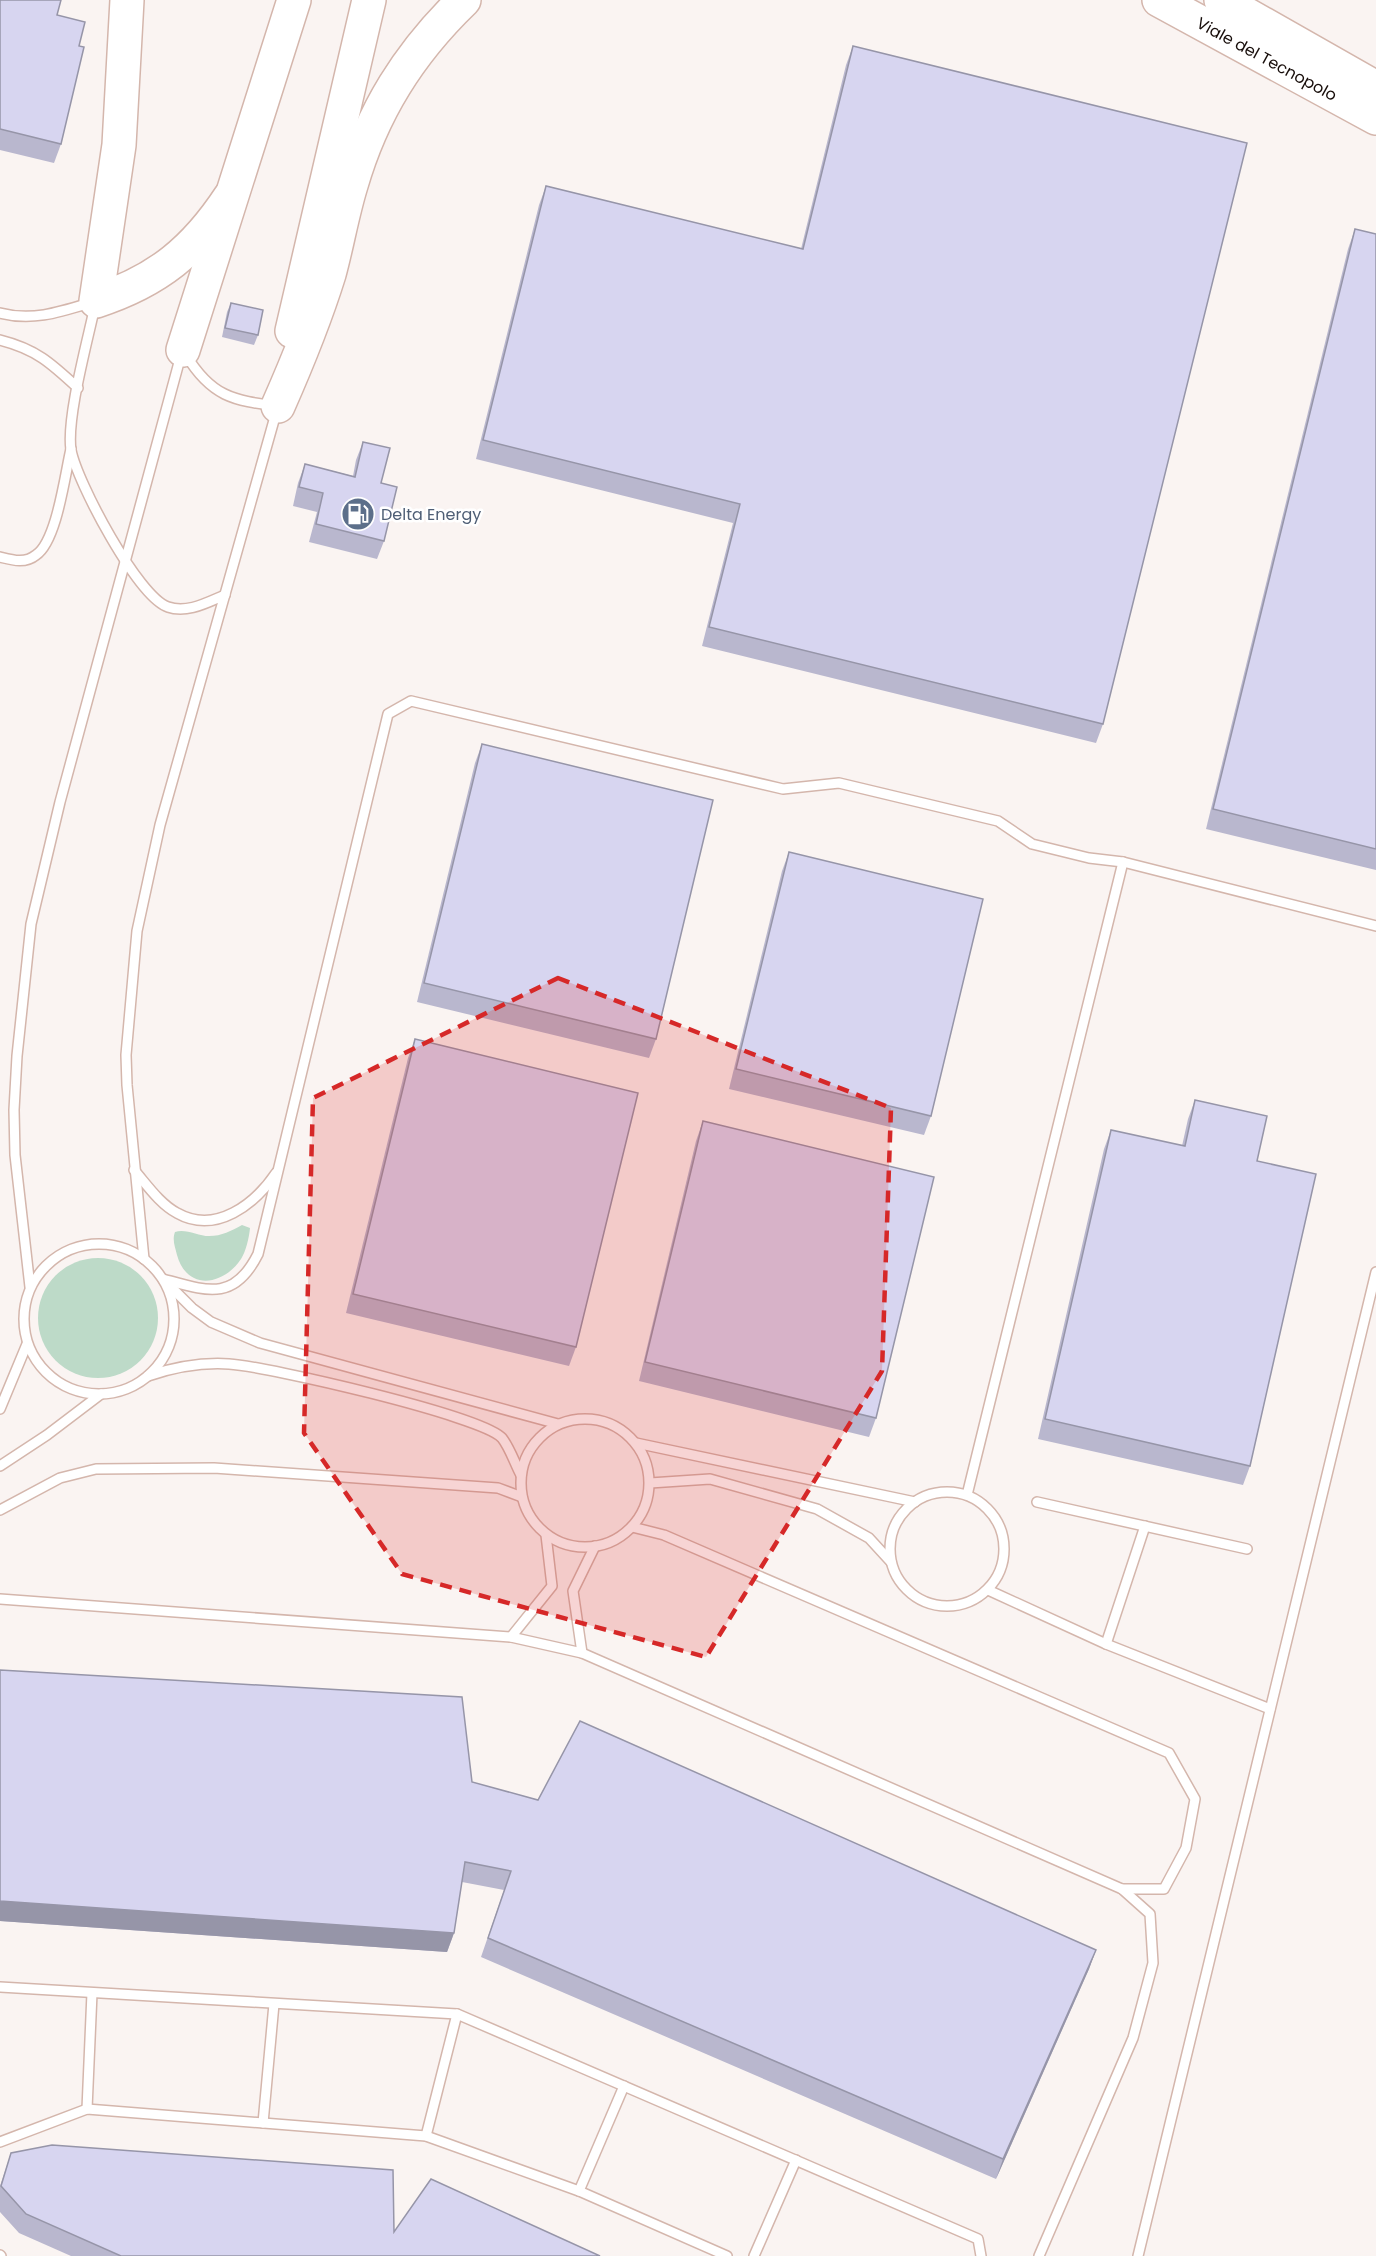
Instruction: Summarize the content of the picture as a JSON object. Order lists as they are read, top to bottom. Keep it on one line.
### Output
{"streets":{"highway":["Viale del Tecnopolo"]},"places":{"fuel station":["Delta Energy"]}}
